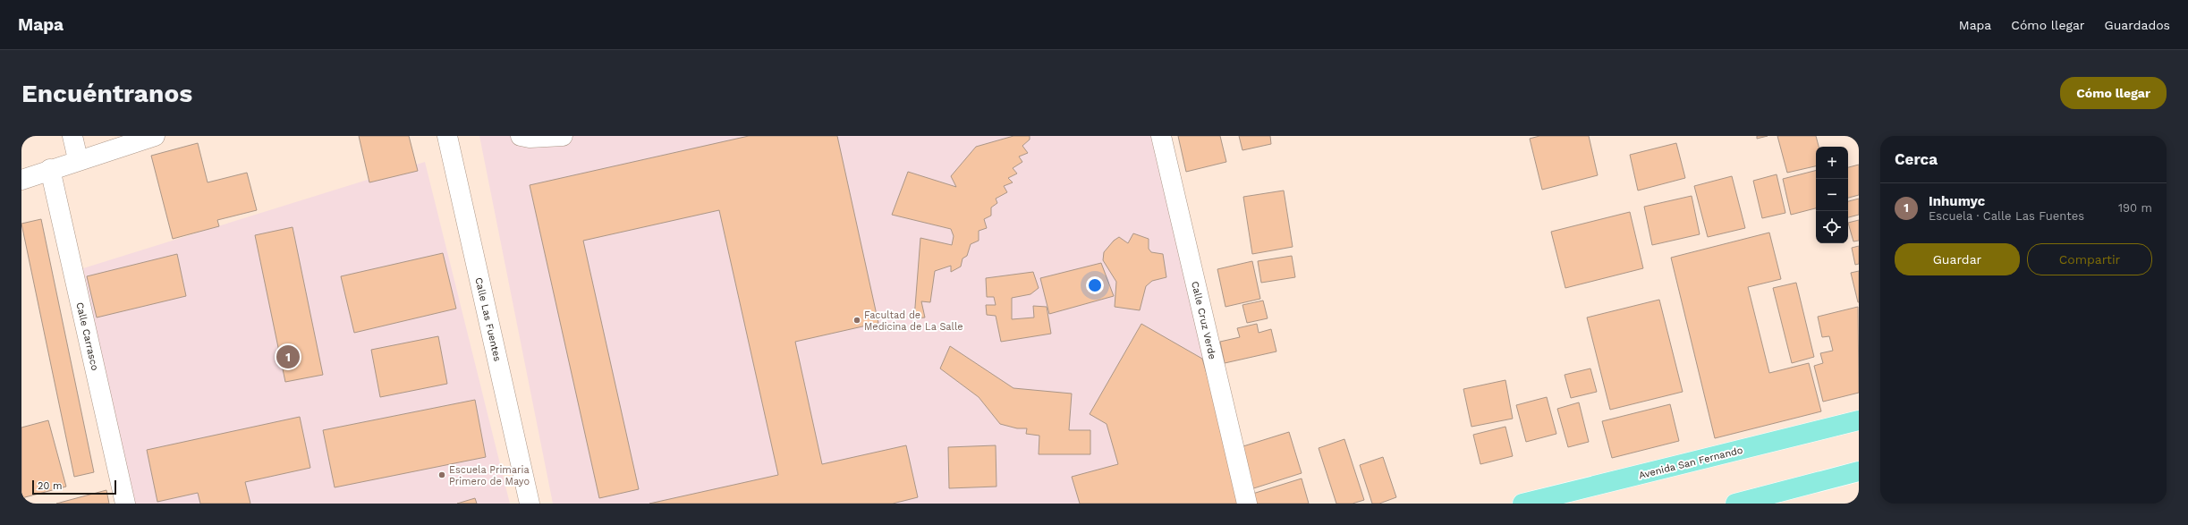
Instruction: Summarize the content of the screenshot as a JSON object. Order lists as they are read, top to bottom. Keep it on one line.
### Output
{"streets":{"main road":["Avenida San Fernando"],"street":["Calle Las Fuentes","Calle Cruz Verde","Calle Carrasco"]},"places":["Facultad de Medicina de La Salle","Escuela Primaria Primero de Mayo"],"scale_bar":"20 m","page":{"header":"Mapa","nav":["Mapa","Cómo llegar","Guardados"],"buttons":["Cómo llegar",["Guardar","Compartir"]],"title":"Encuéntranos","heading":"Cerca","map_buttons":["+","−"],"list":[{"mark":"1","name":"Inhumyc","note":"Escuela · Calle Las Fuentes","value":"190 m"}],"pins":"1","scale":"20 m"}}
